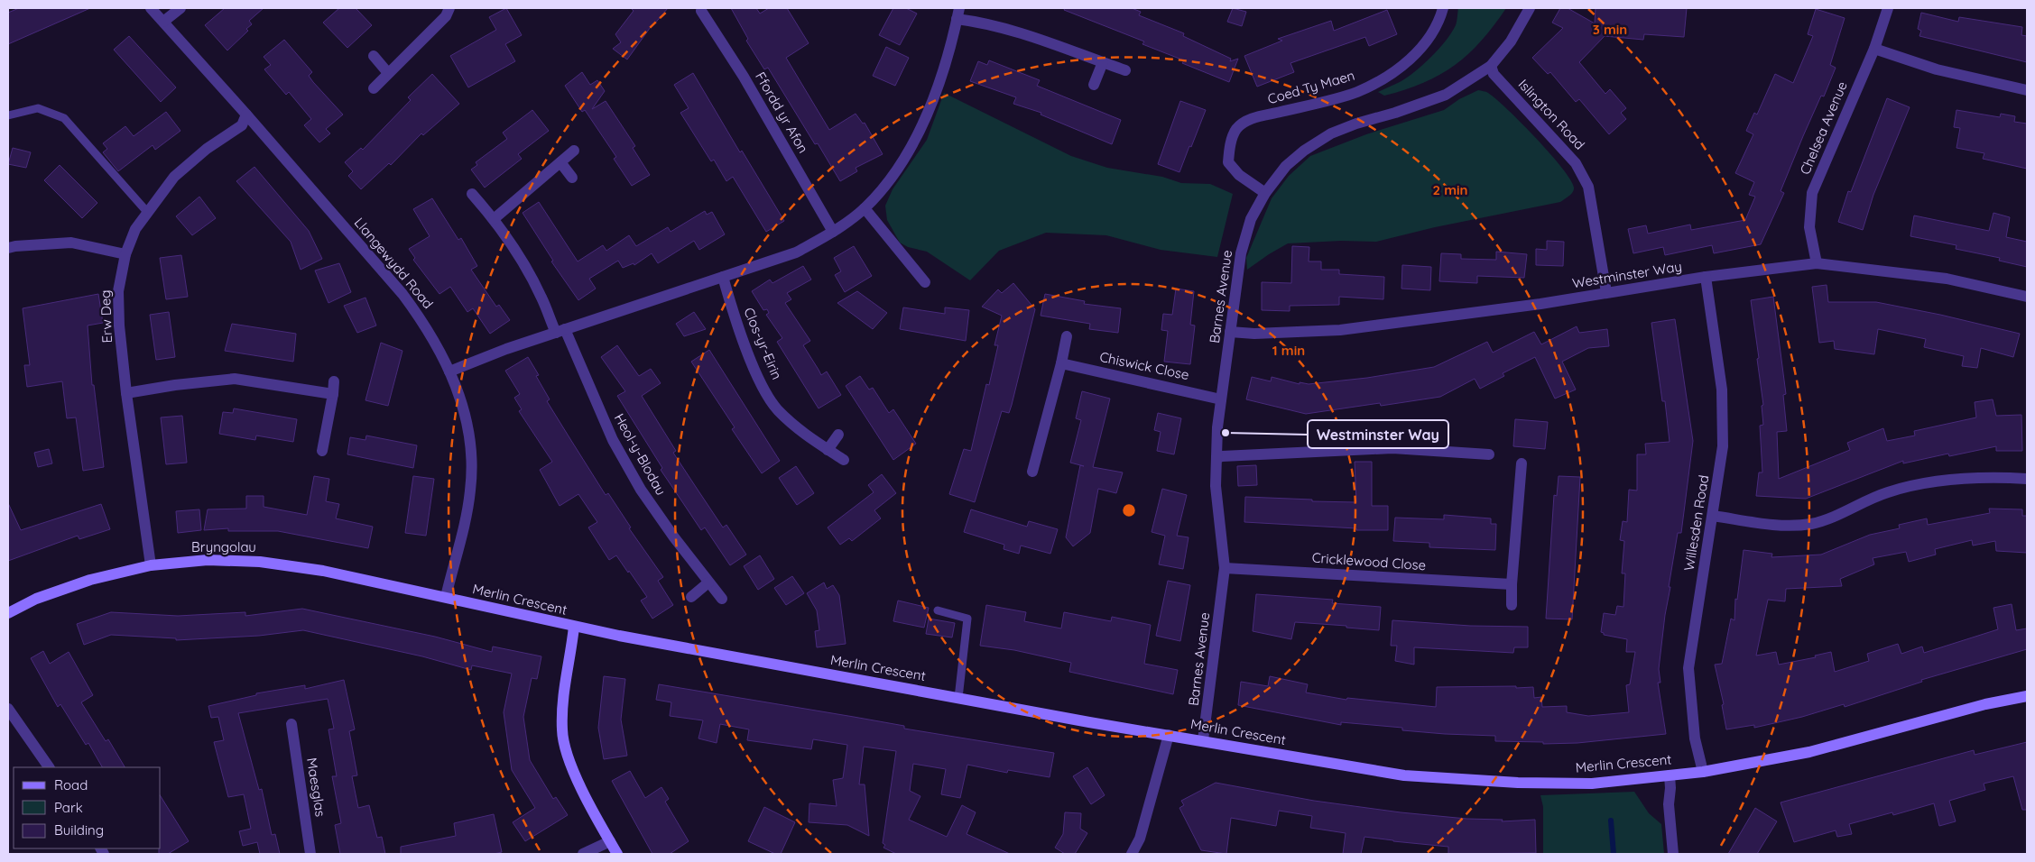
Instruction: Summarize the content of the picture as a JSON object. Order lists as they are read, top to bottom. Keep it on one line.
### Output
{"streets":{"street":["Coed Ty Maen","Ffordd yr Afon","Islington Road","Chelsea Avenue","Llangewydd Road","Westminster Way","Barnes Avenue","Erw Deg","Clos-yr-Eirin","Chiswick Close","Heol-y-Blodau","Willesden Road","Bryngolau","Cricklewood Close","Merlin Crescent","Maesglas"]},"crossings":[["Coed Ty Maen","Barnes Avenue"],["Islington Road","Westminster Way"],["Islington Road","Barnes Avenue"],["Chelsea Avenue","Westminster Way"],["Llangewydd Road","Erw Deg"],["Llangewydd Road","Bryngolau"],["Llangewydd Road","Merlin Crescent"],["Westminster Way","Barnes Avenue"],["Westminster Way","Willesden Road"],["Barnes Avenue","Chiswick Close"],["Barnes Avenue","Cricklewood Close"],["Barnes Avenue","Merlin Crescent"],["Erw Deg","Bryngolau"],["Willesden Road","Merlin Crescent"],["Bryngolau","Merlin Crescent"]],"places":["Westminster Way"],"legend":["Road","Park","Building"],"rings":["3 min","2 min","1 min"]}
